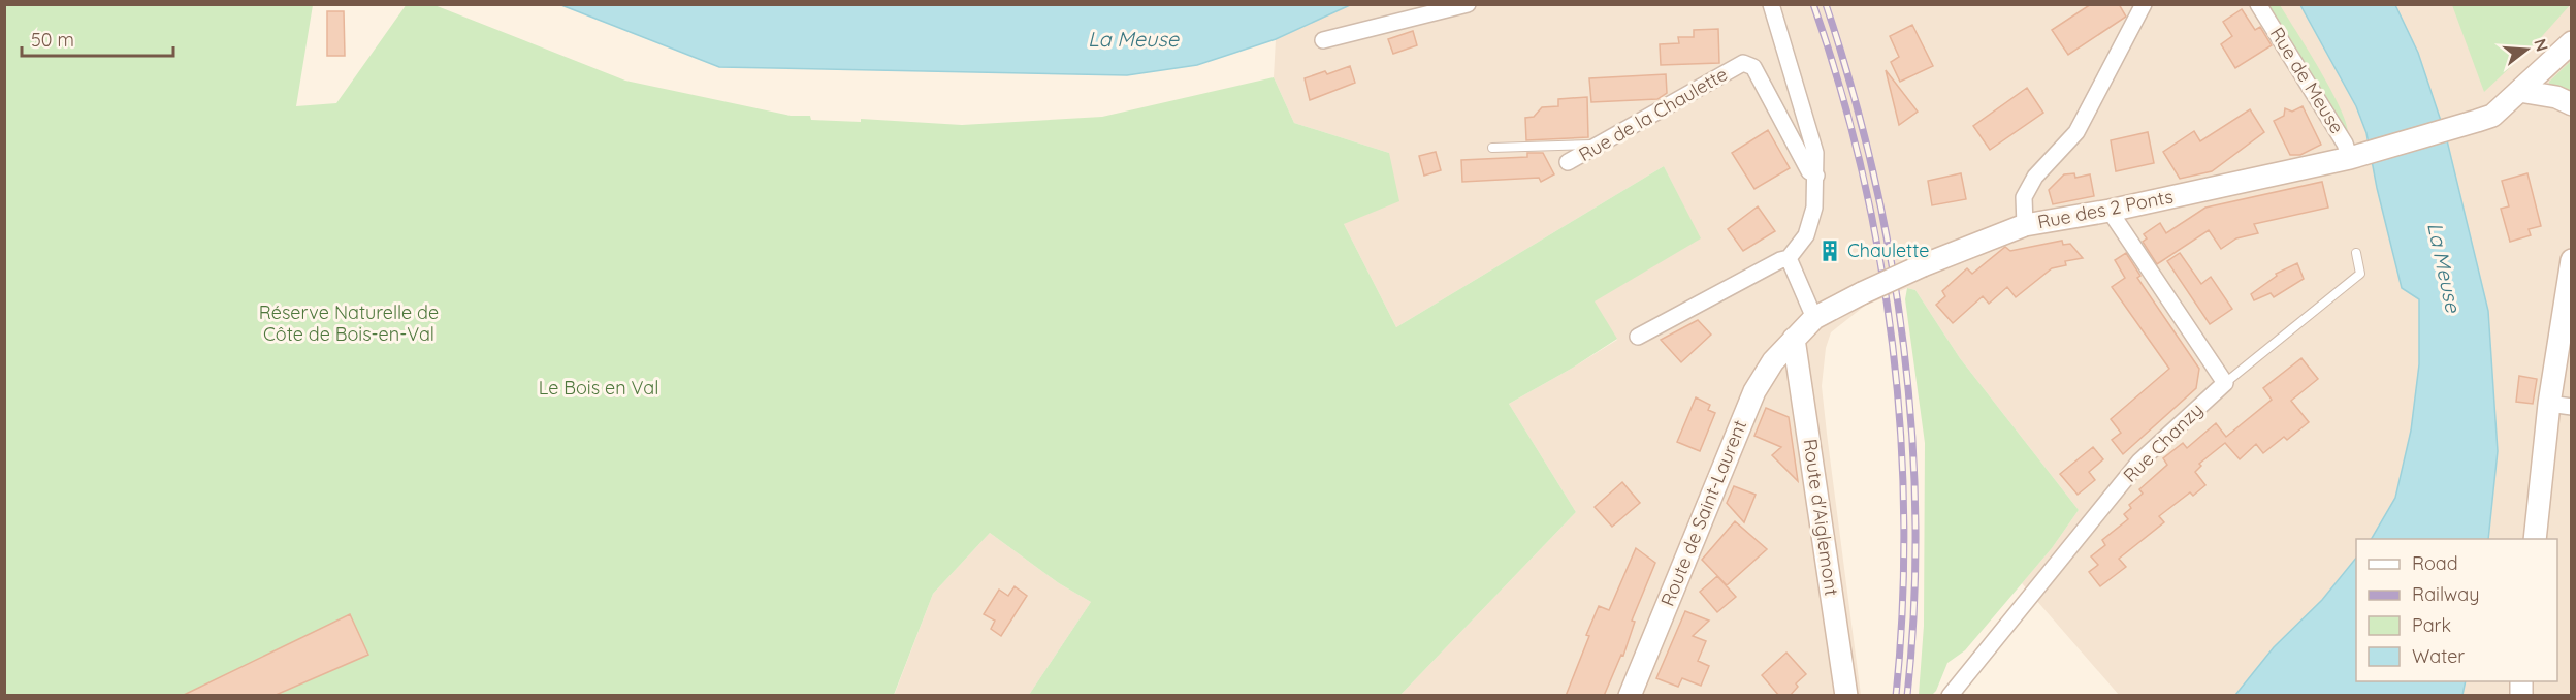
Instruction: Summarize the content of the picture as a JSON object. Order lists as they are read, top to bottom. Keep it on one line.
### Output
{"streets":{"street":["Rue de Meuse","Rue de la Chaulette","Rue des 2 Ponts","Rue Chanzy","Route de Saint-Laurent","Route d'Aiglemont"]},"crossings":[["Rue de Meuse","Rue des 2 Ponts"],["Rue des 2 Ponts","Route de Saint-Laurent"],["Route de Saint-Laurent","Route d'Aiglemont"]],"water":["La Meuse"],"parks":["Réserve Naturelle de Côte de Bois-en-Val","Le Bois en Val"],"places":{"building":["Chaulette"]},"legend":["Road","Railway","Park","Water"],"scale_bar":"50 m","north":"right"}
